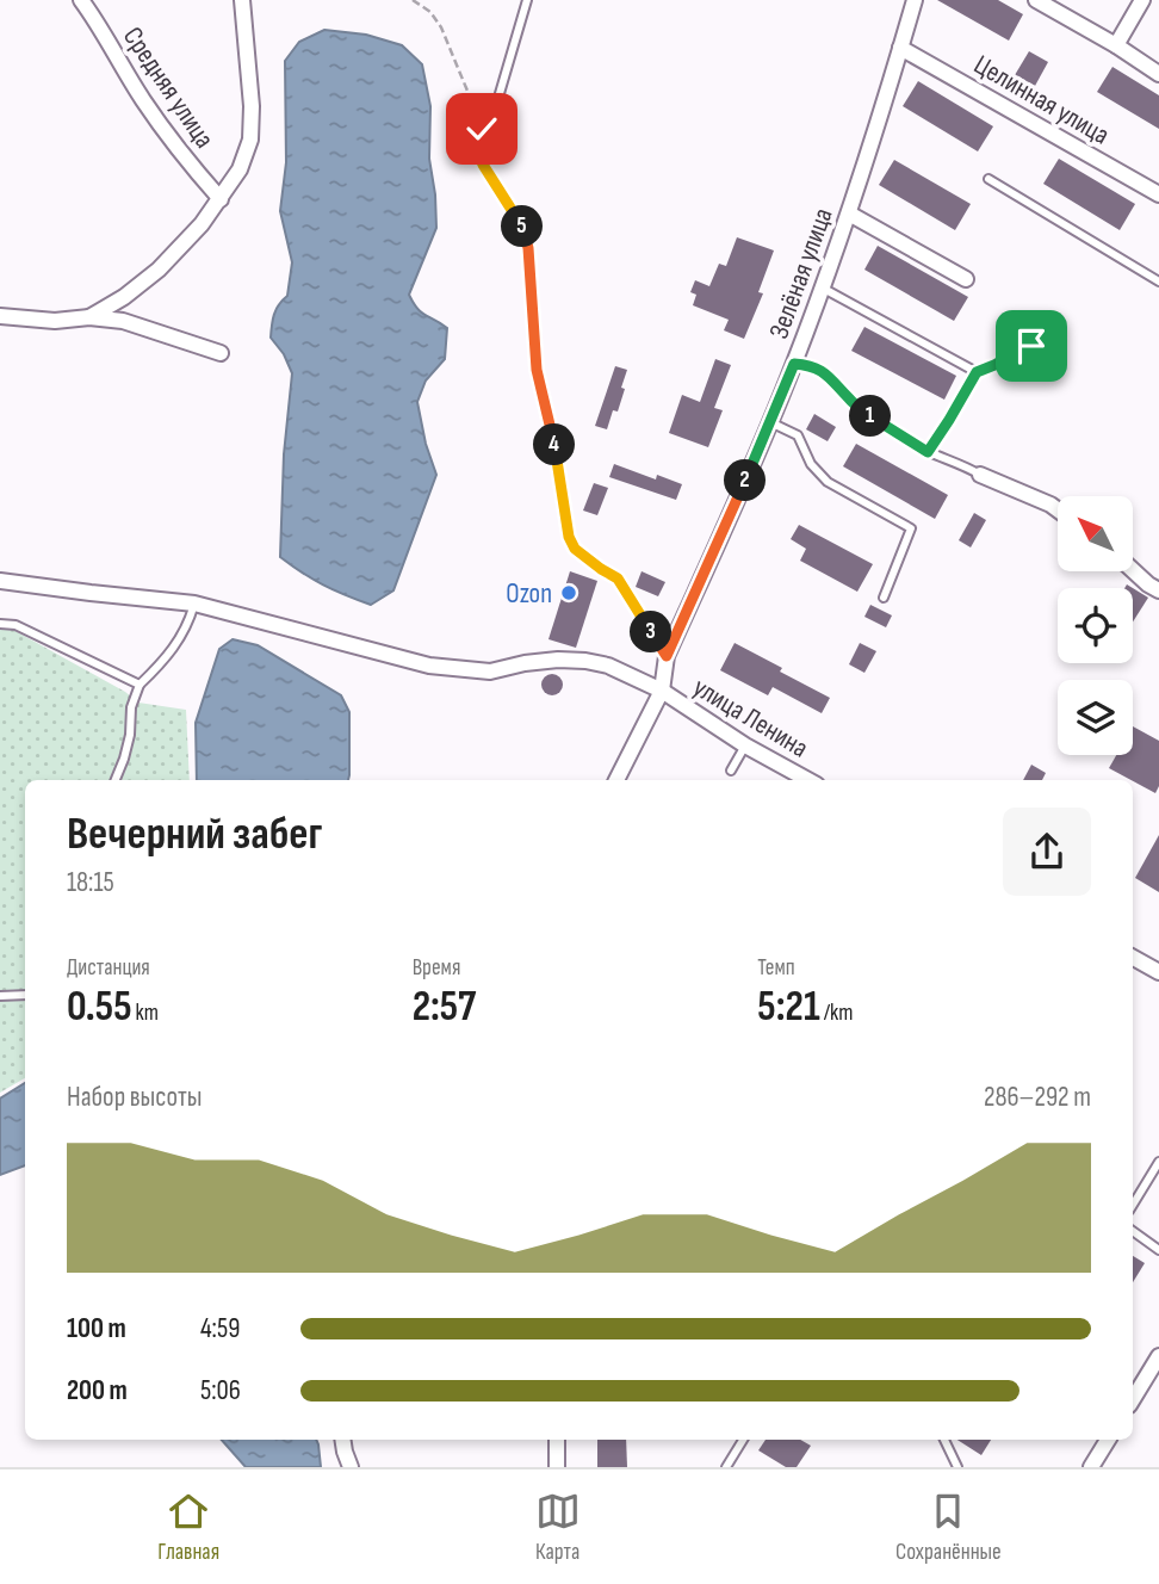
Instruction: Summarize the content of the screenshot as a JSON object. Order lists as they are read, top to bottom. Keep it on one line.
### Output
{"streets":{"street":["Средняя улица","Целинная улица","Зелёная улица","улица Ленина"]},"crossings":[["Целинная улица","Зелёная улица"],["Зелёная улица","улица Ленина"]],"places":["Ozon"],"north":"top left","page":{"pins":["5","1","4","2","3"],"heading":["Вечерний забег","18:15"],"stats":[["Дистанция","0.55 km"],["Время","2:57"],["Темп","5:21 /km"]],"chart":["Набор высоты","286–292 m"],"list":[{"name":"100 m","note":"4:59"},{"name":"200 m","note":"5:06"}],"tabs":["Главная","Карта","Сохранённые"]}}
